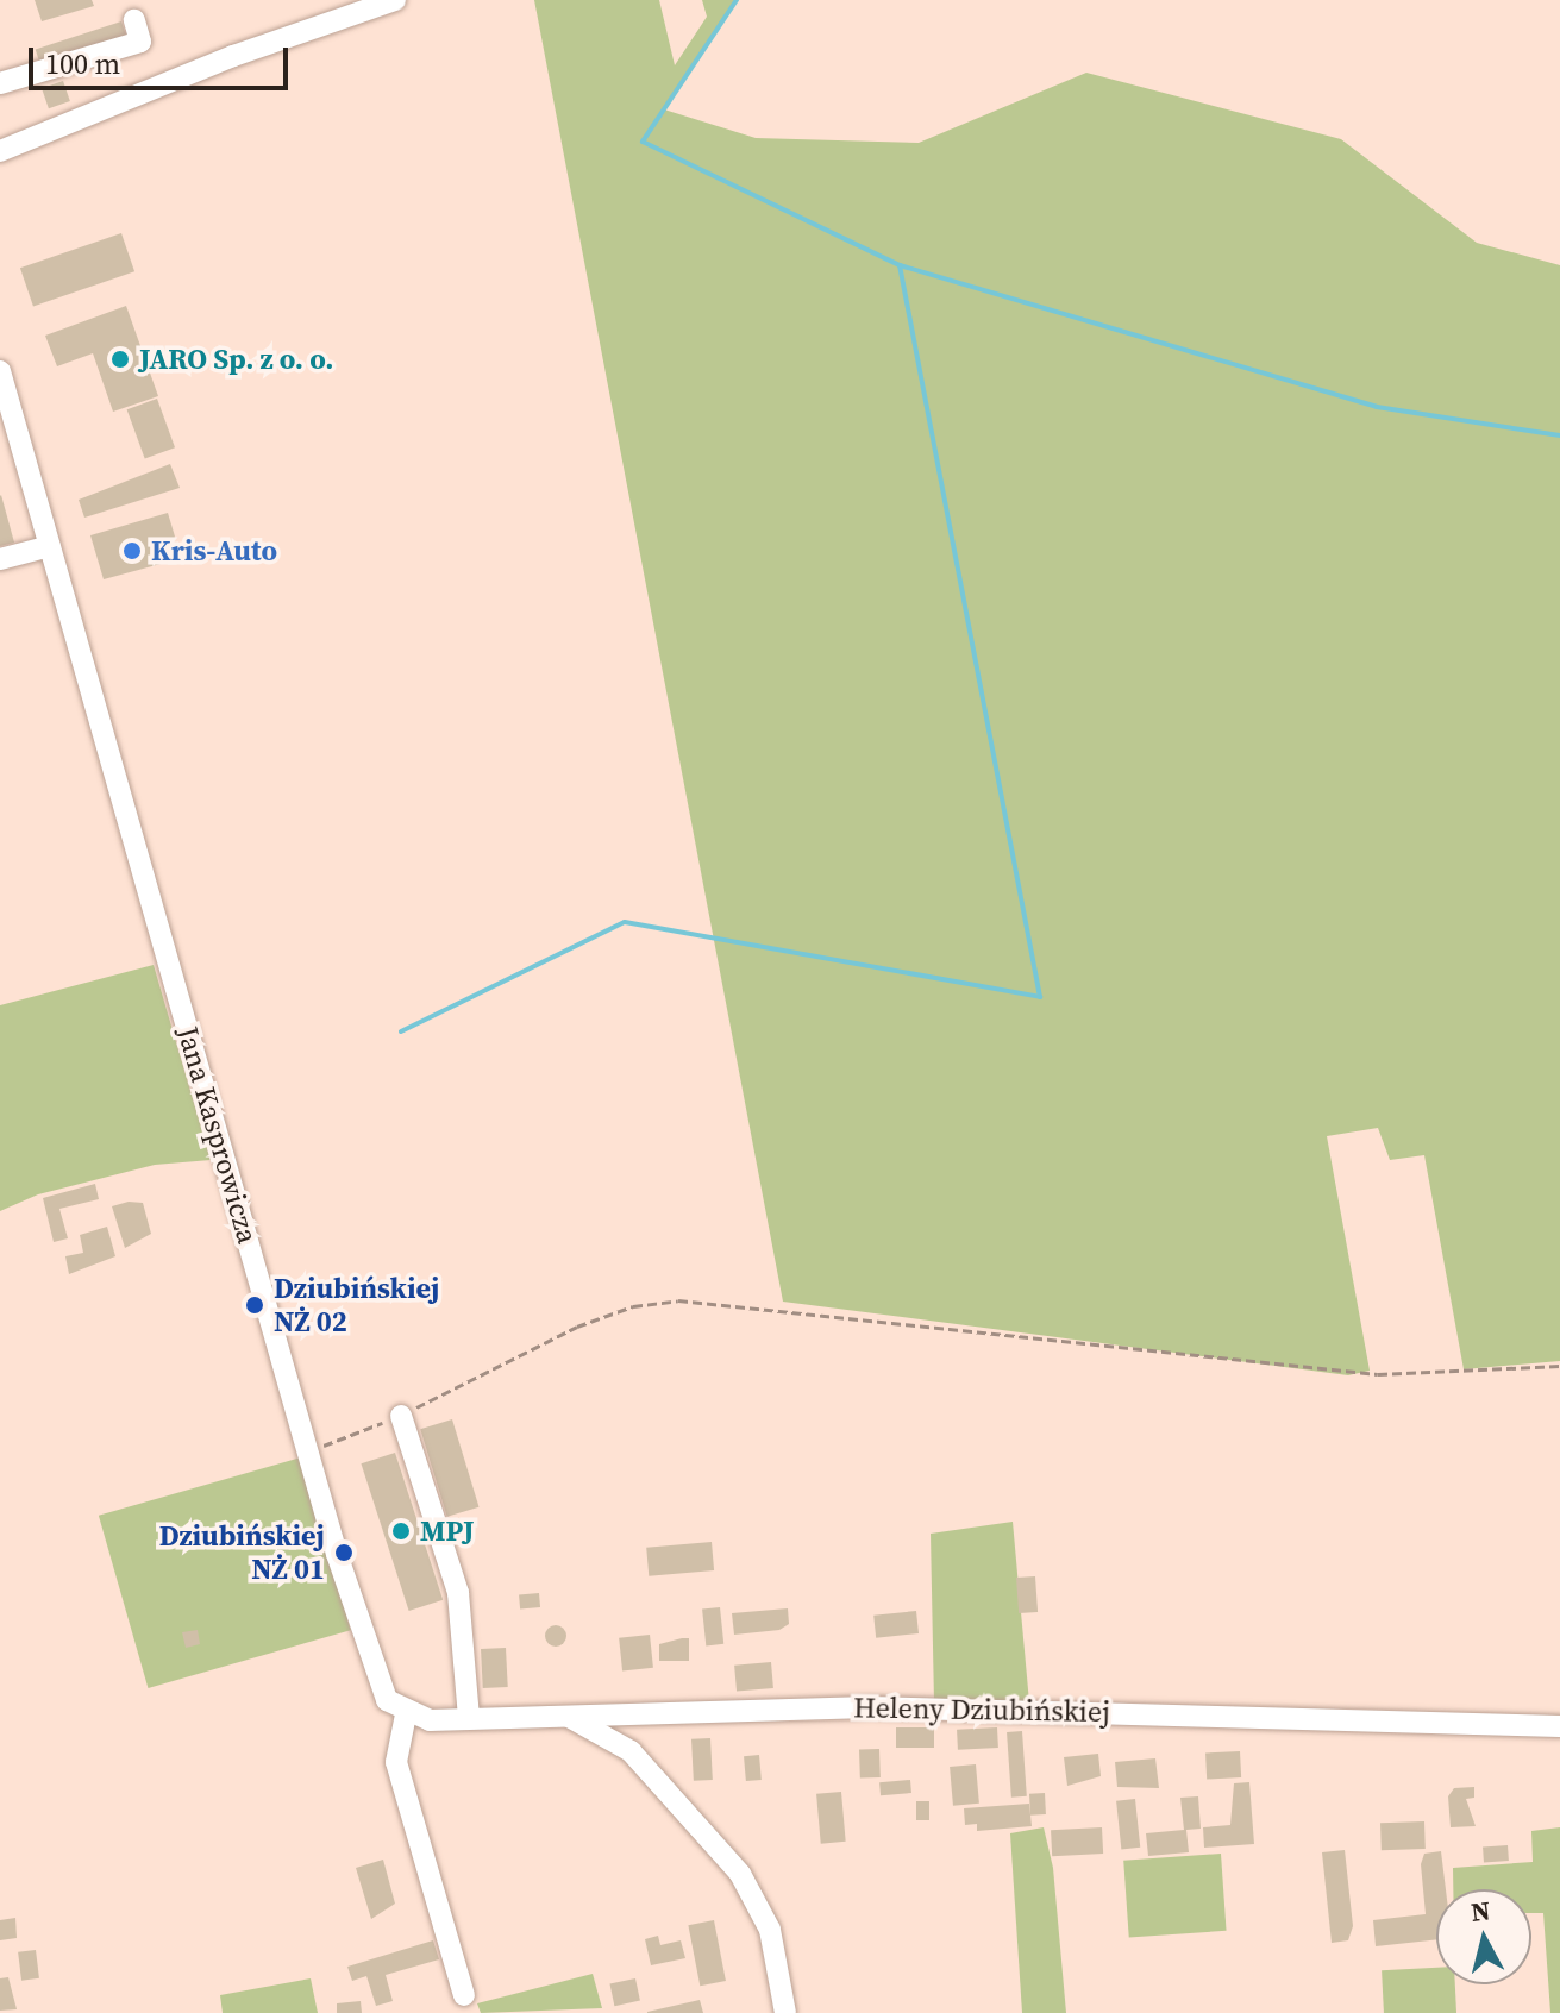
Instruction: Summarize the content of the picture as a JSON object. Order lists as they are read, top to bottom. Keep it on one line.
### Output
{"streets":{"street":["Jana Kasprowicza","Heleny Dziubińskiej"]},"crossings":[["Jana Kasprowicza","Heleny Dziubińskiej"]],"places":["JARO Sp. z o. o.","Kris-Auto","Dziubińskiej NŻ 02","MPJ","Dziubińskiej NŻ 01"],"scale_bar":"100 m","north":"top"}
